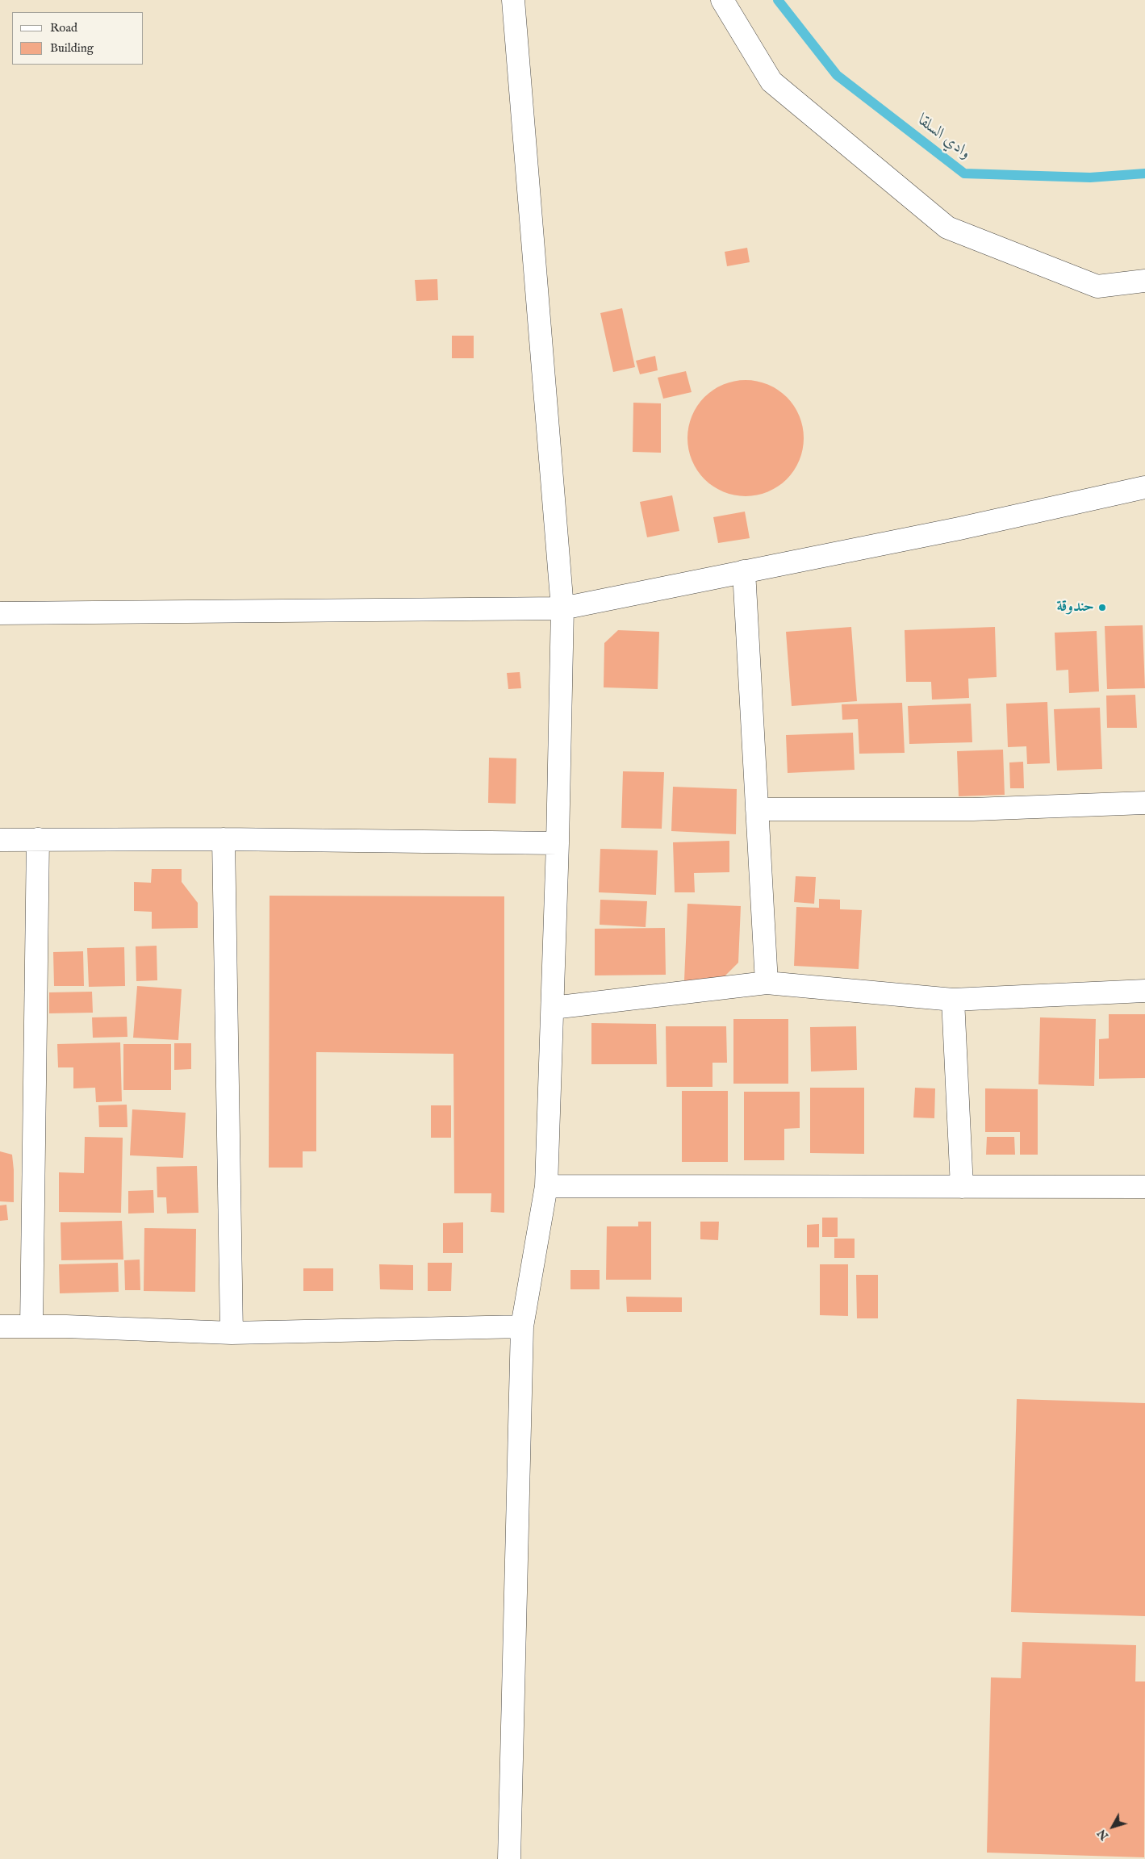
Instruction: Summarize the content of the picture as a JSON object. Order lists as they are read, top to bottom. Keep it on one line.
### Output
{"water":["وادي السلقا"],"places":["حندوقة"],"legend":["Road","Building"],"north":"bottom left"}
